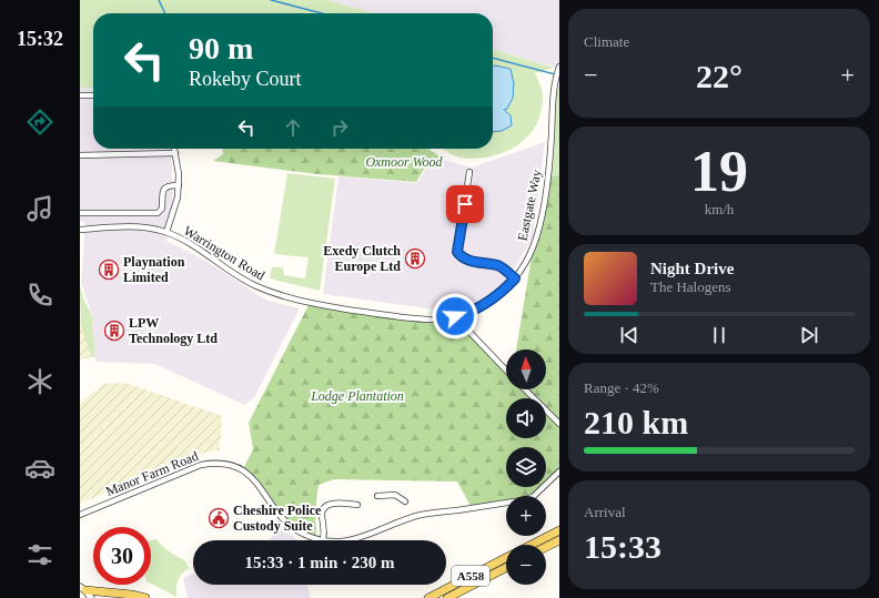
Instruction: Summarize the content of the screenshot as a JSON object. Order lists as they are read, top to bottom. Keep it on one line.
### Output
{"streets":{"main road":["A558"],"street":["Eastgate Way","Warrington Road","Manor Farm Road"]},"crossings":[["Eastgate Way","Warrington Road"]],"parks":["Oxmoor Wood","Lodge Plantation"],"places":{"building":["Exedy Clutch Europe Ltd","Playnation Limited","LPW Technology Ltd"],"public building":["Cheshire Police Custody Suite"]},"north":"top","page":{"tabs":"15:32","tile":["Climate",["19","km/h"],["Range · 42%","210 km"],["Arrival","15:33"]],"turn":["90 m","Rokeby Court"],"heat":["−","22°","+"],"song":["Night Drive","The Halogens"],"map_buttons":["+","−"],"limit":"30","trip":"15:33 · 1 min · 230 m"}}
